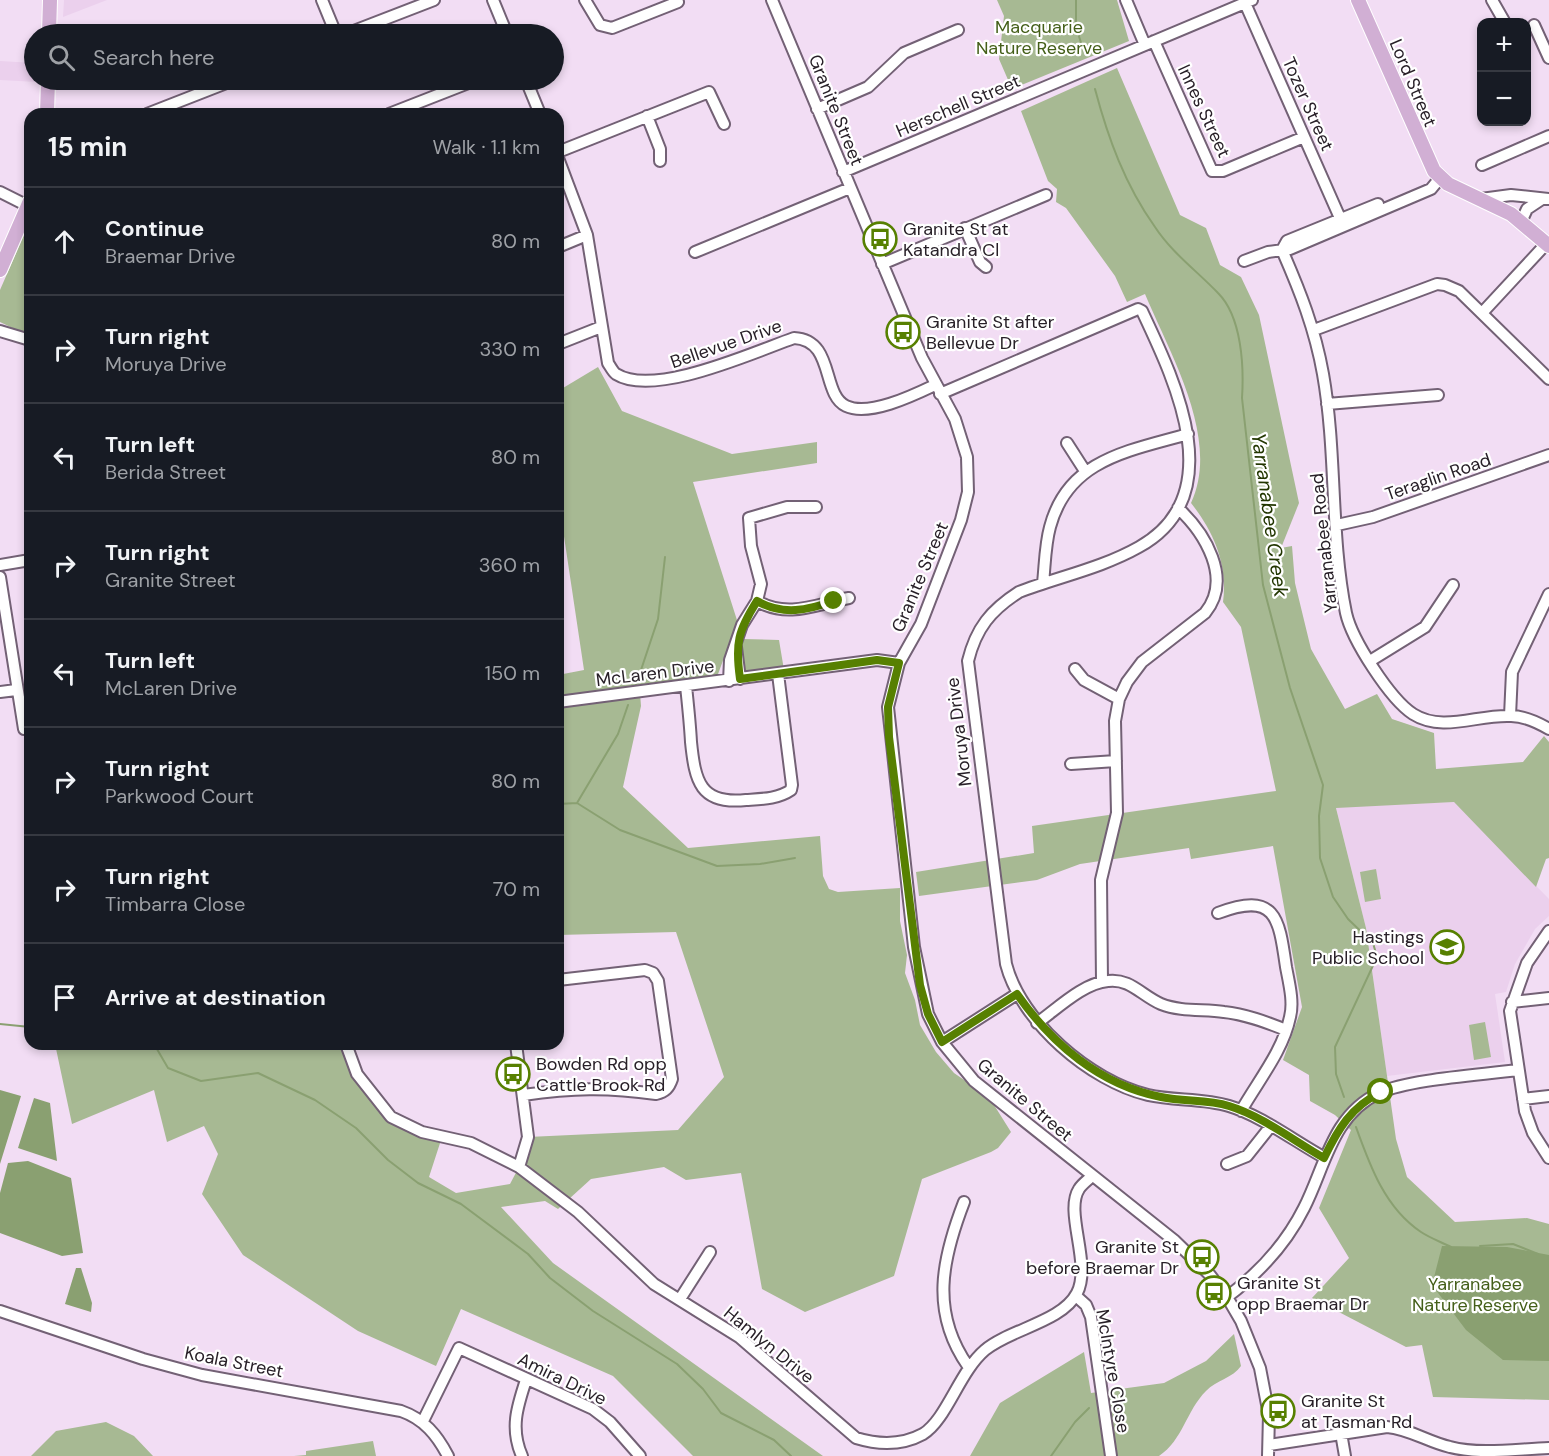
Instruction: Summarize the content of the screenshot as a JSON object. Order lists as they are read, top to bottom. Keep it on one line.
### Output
{"streets":{"main road":["Lord Street"],"street":["Tozer Street","Herschell Street","Granite Street","Innes Street","Bellevue Drive","Teraglin Road","Yarranabee Road","McLaren Drive","Moruya Drive","Hamlyn Drive","Koala Street","McIntyre Close","Amira Drive"]},"crossings":[["Tozer Street","Herschell Street"],["Tozer Street","Innes Street"],["Herschell Street","Granite Street"],["Herschell Street","Innes Street"],["Granite Street","Bellevue Drive"],["Granite Street","McLaren Drive"],["Granite Street","Moruya Drive"],["Bellevue Drive","Moruya Drive"],["Teraglin Road","Yarranabee Road"],["Hamlyn Drive","McIntyre Close"],["Koala Street","Amira Drive"]],"water":["Yarranabee Creek"],"parks":["Macquarie Nature Reserve","Yarranabee Nature Reserve"],"places":{"bus stop":["Granite St at Katandra Cl","Granite St after Bellevue Dr","Bowden Rd opp Cattle Brook Rd","Granite St before Braemar Dr","Granite St opp Braemar Dr","Granite St at Tasman Rd"],"school or university":["Hastings Public School"]},"page":{"map_buttons":["+","−"],"search":"Search here","heading":["15 min","Walk · 1.1 km"],"list":[["Continue","Braemar Drive","80 m"],["Turn right","Moruya Drive","330 m"],["Turn left","Berida Street","80 m"],["Turn right","Granite Street","360 m"],["Turn left","McLaren Drive","150 m"],["Turn right","Parkwood Court","80 m"],["Turn right","Timbarra Close","70 m"],"Arrive at destination"]}}
